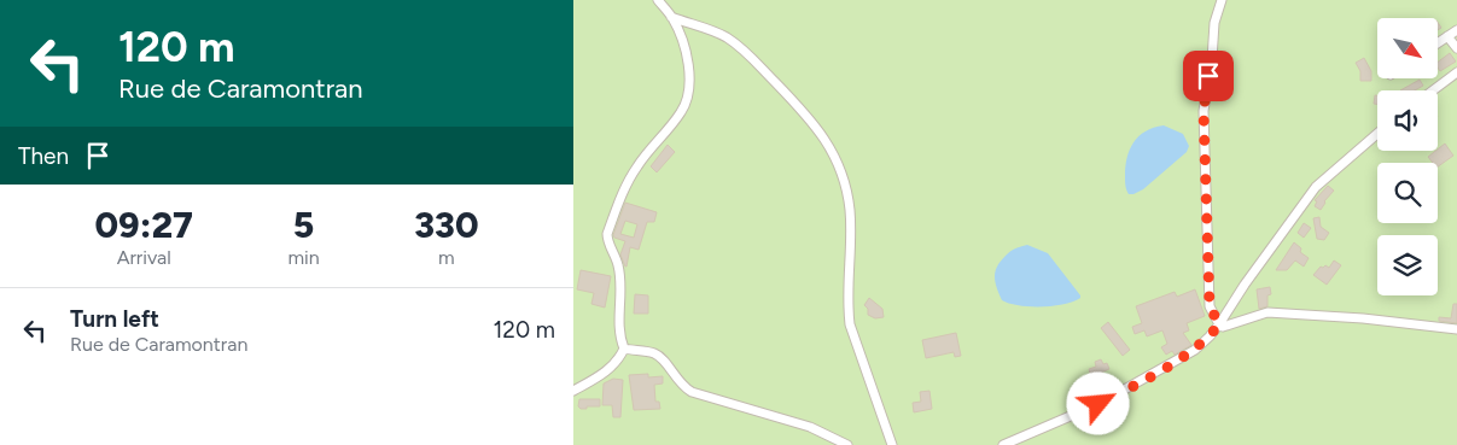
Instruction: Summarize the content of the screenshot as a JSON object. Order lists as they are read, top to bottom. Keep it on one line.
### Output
{"north":"bottom right","page":{"turn":["120 m","Rue de Caramontran"],"then":"Then","eta":["09:27","Arrival","5","min","330","m"],"list":[{"name":"Turn left","note":"Rue de Caramontran","value":"120 m"}]}}
